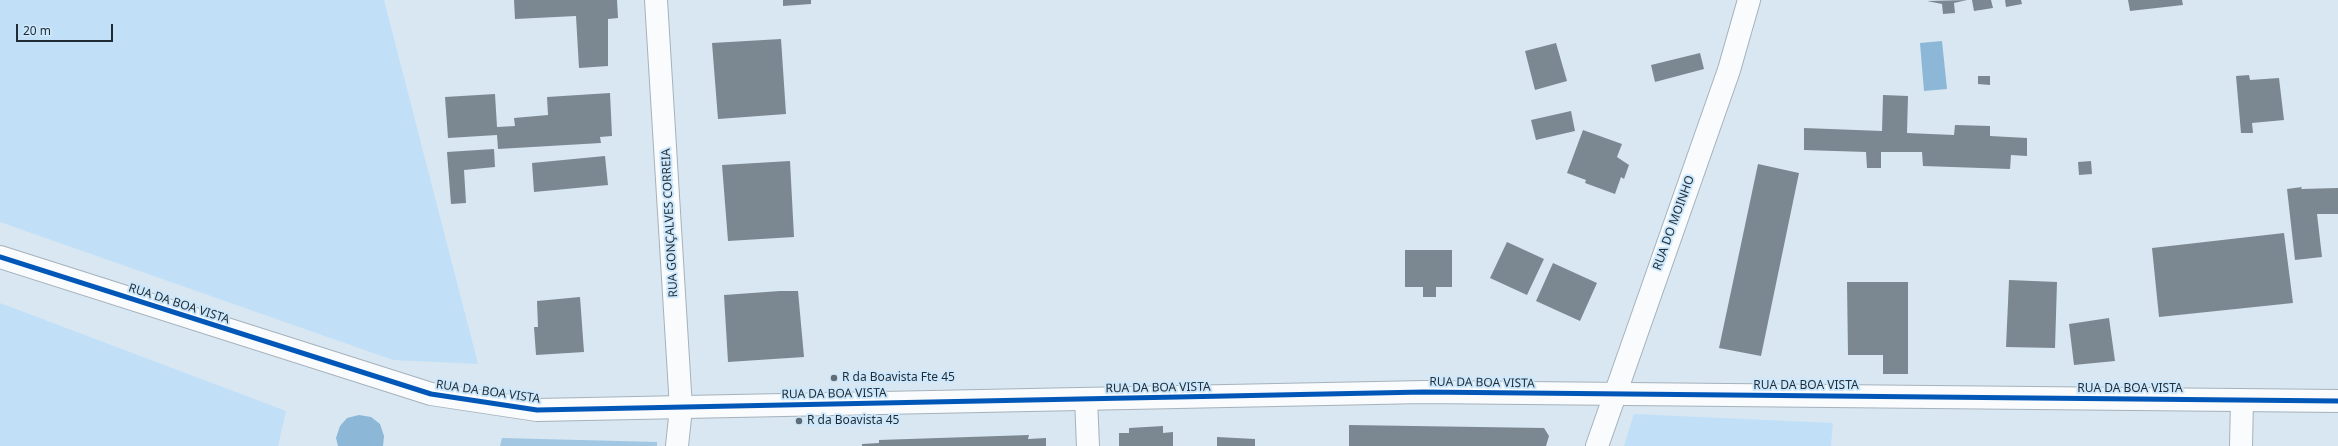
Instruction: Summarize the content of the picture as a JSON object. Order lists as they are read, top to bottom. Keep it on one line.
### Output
{"streets":{"street":["RUA GONÇALVES CORREIA","RUA DO MOINHO","RUA DA BOA VISTA"]},"crossings":[["RUA GONÇALVES CORREIA","RUA DA BOA VISTA"],["RUA DO MOINHO","RUA DA BOA VISTA"]],"places":["R da Boavista Fte 45","R da Boavista 45"],"scale_bar":"20 m"}
